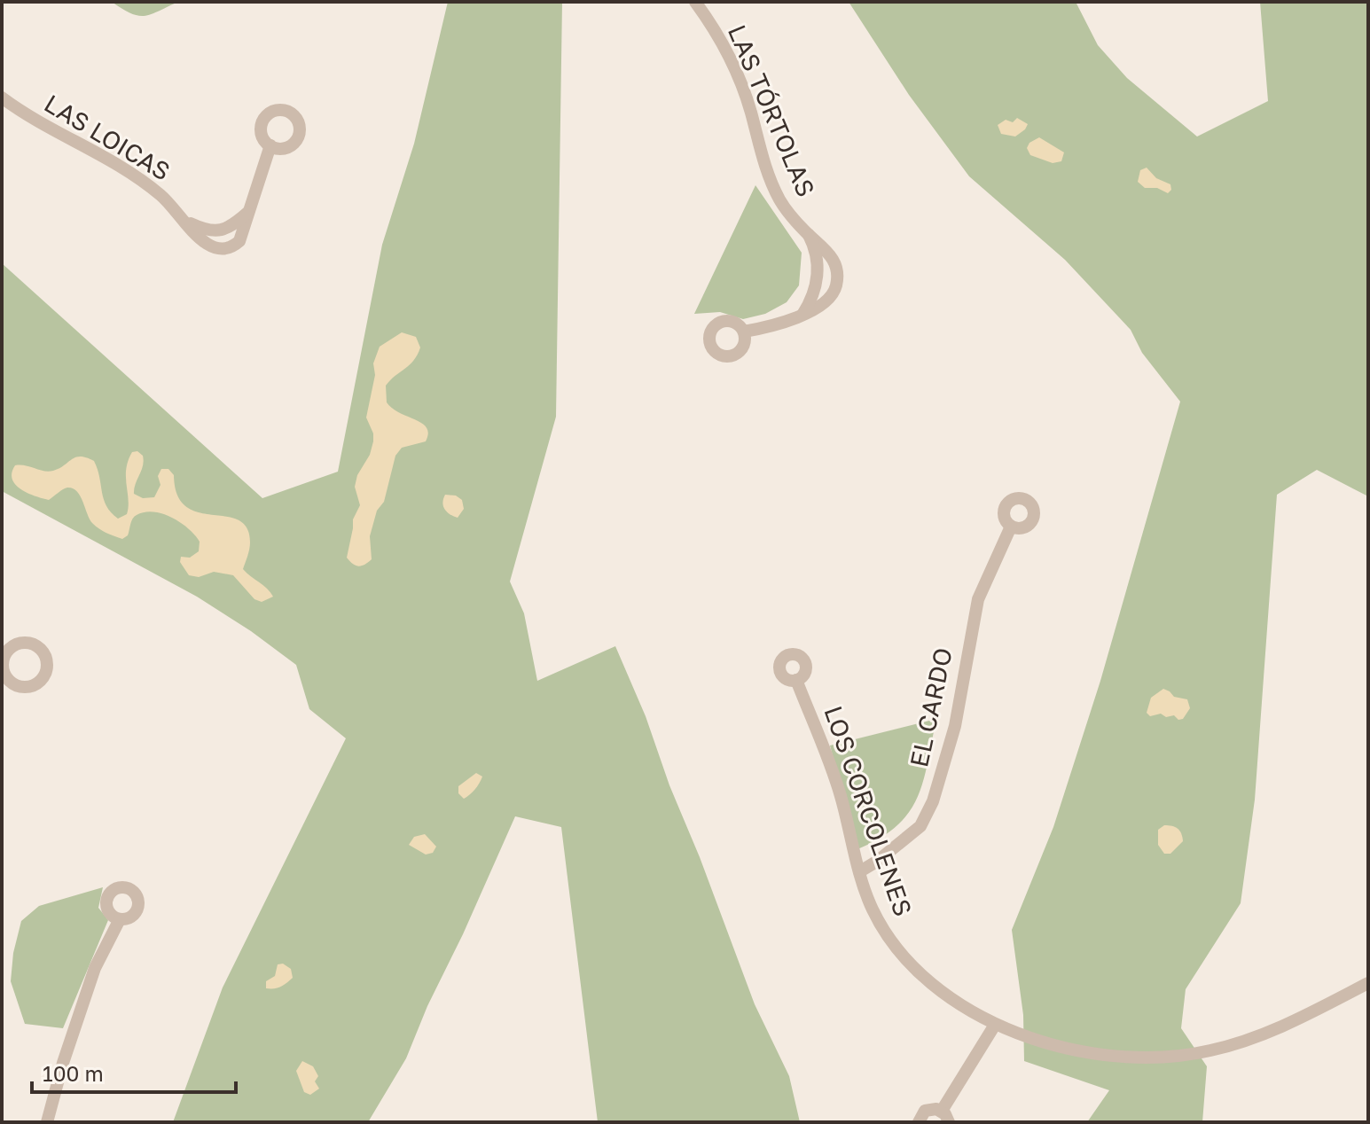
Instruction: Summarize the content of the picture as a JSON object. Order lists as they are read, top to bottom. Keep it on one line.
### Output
{"streets":{"street":["LAS TÓRTOLAS","LAS LOICAS","EL CARDO","LOS CORCOLENES"]},"crossings":[["EL CARDO","LOS CORCOLENES"]],"scale_bar":"100 m"}
